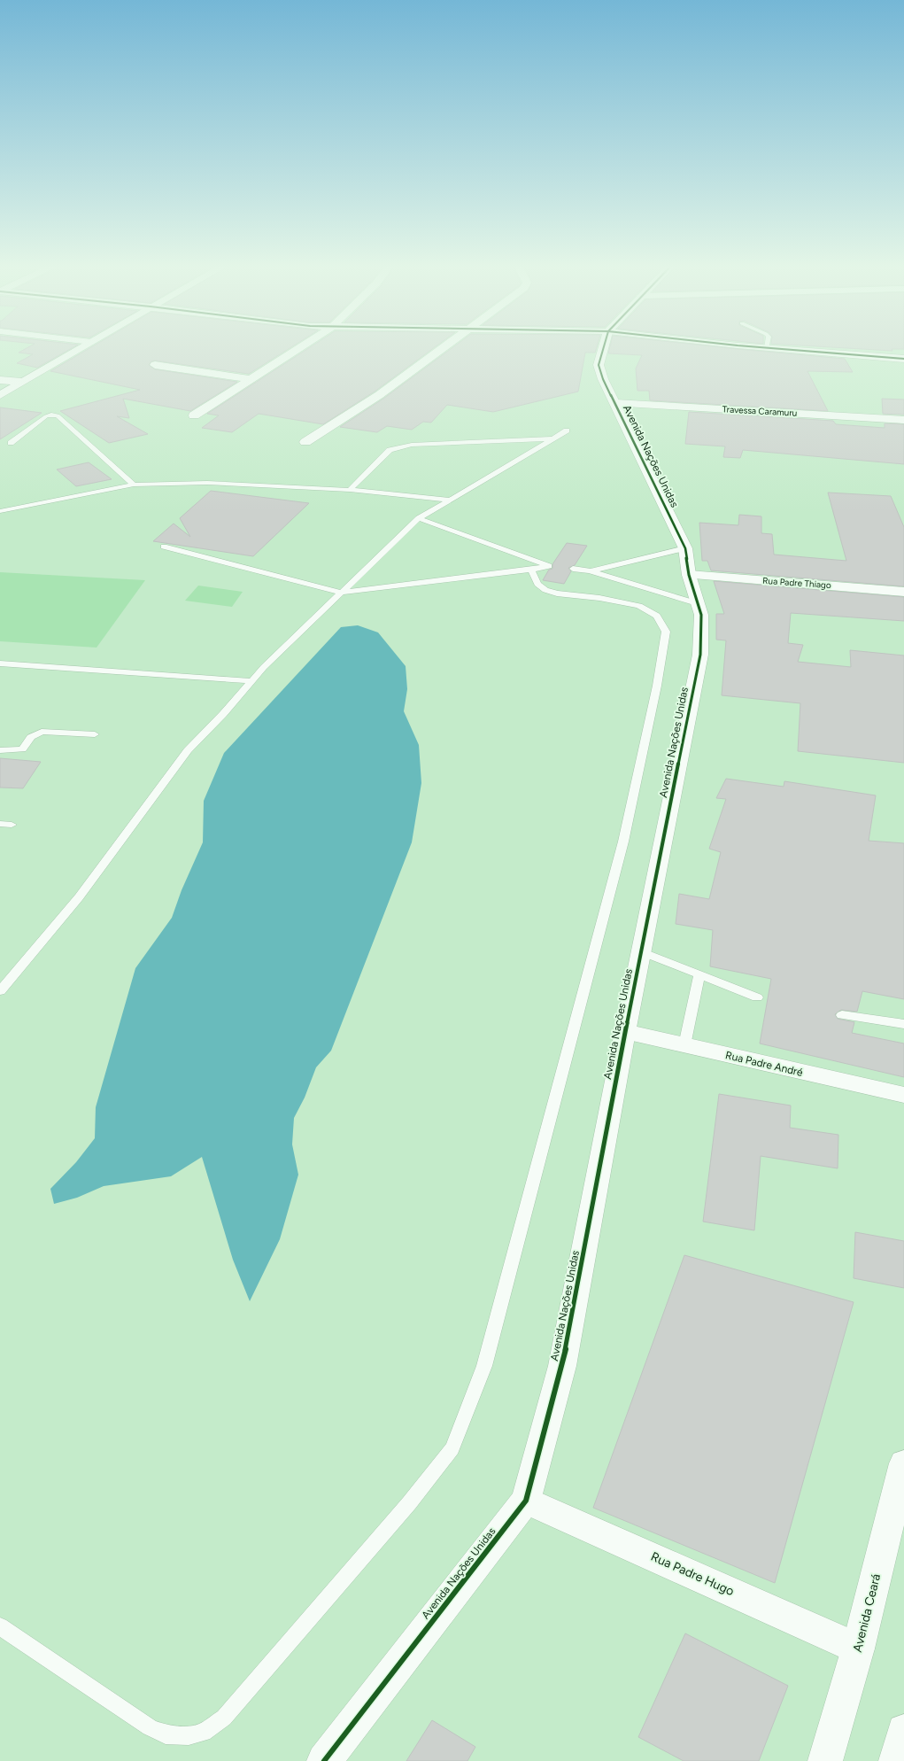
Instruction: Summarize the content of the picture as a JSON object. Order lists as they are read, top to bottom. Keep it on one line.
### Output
{"streets":{"street":["Travessa Caramuru","Avenida Nações Unidas","Rua Padre Thiago","Rua Padre André","Rua Padre Hugo","Avenida Ceará"]},"crossings":[["Travessa Caramuru","Avenida Nações Unidas"],["Avenida Nações Unidas","Rua Padre Thiago"],["Avenida Nações Unidas","Rua Padre André"],["Avenida Nações Unidas","Rua Padre Hugo"],["Rua Padre Hugo","Avenida Ceará"]]}
